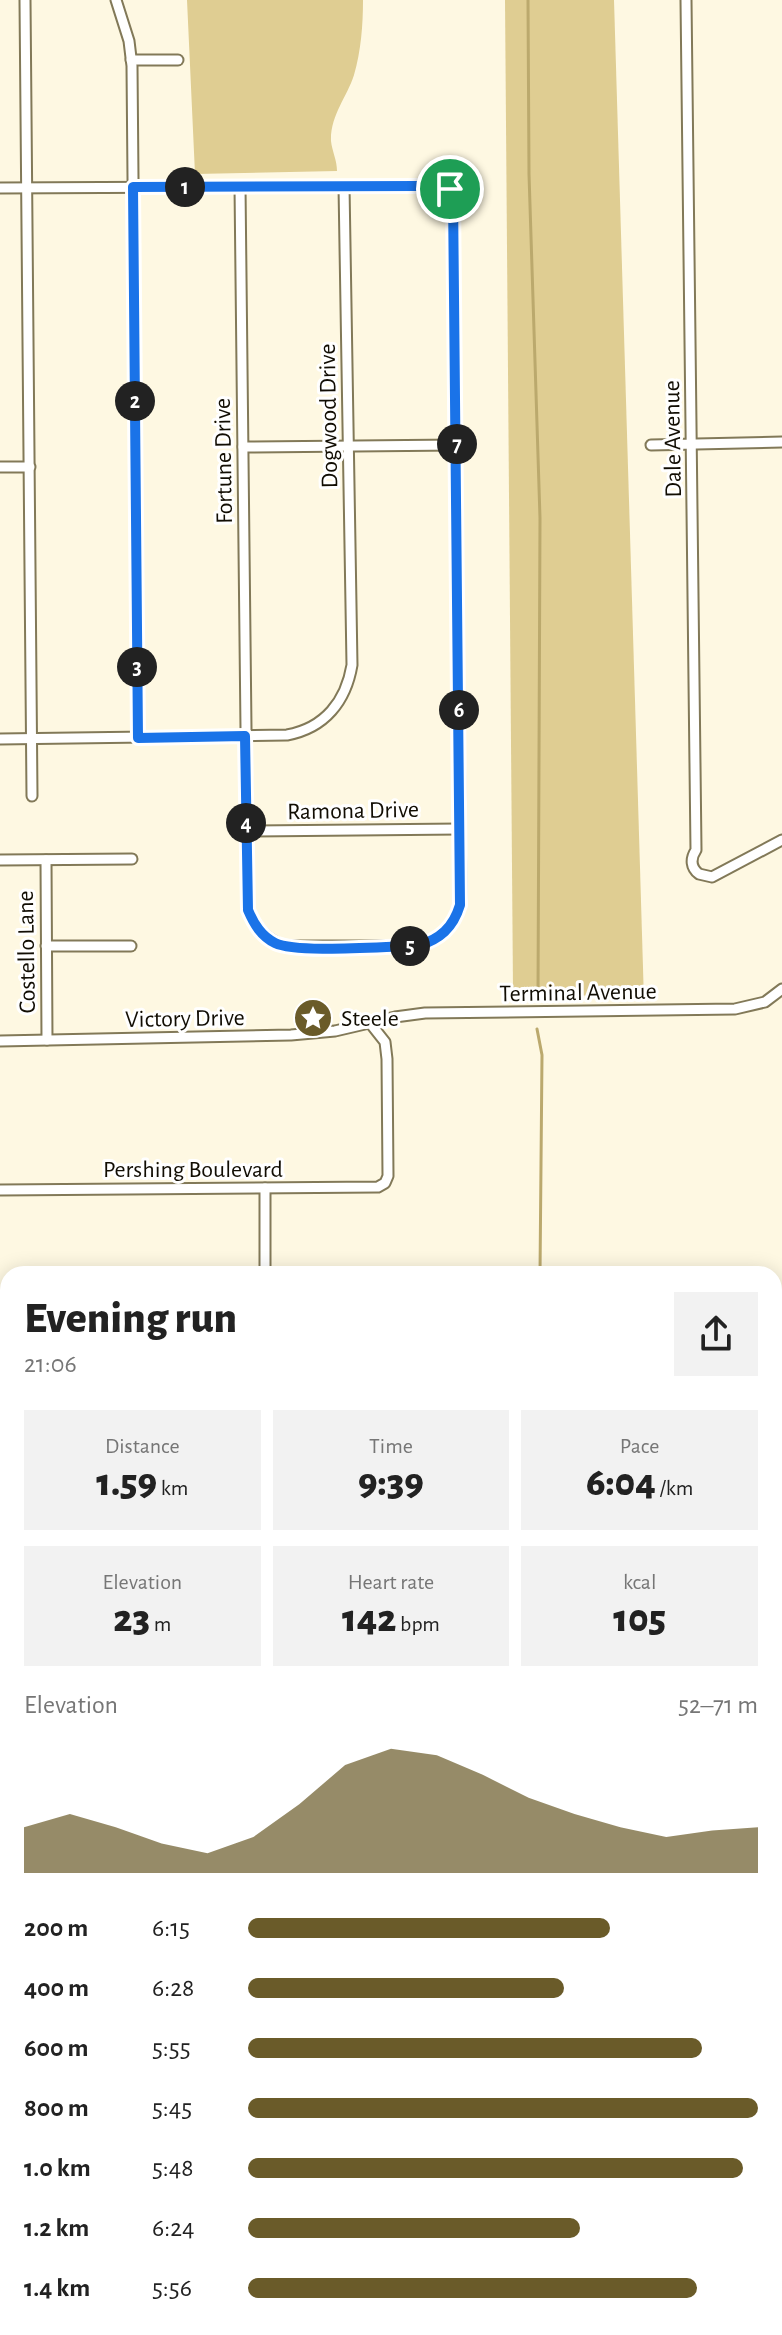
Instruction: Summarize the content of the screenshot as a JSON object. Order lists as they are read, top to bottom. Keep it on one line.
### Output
{"streets":{"street":["Dogwood Drive","Dale Avenue","Fortune Drive","Ramona Drive","Costello Lane","Terminal Avenue","Victory Drive","Pershing Boulevard"]},"crossings":[["Dogwood Drive","Fortune Drive"],["Fortune Drive","Ramona Drive"],["Costello Lane","Victory Drive"],["Terminal Avenue","Victory Drive"],["Terminal Avenue","Pershing Boulevard"],["Victory Drive","Pershing Boulevard"]],"places":{"place":["Steele"]},"page":{"pins":["1","2","7","3","6","4","5"],"heading":["Evening run","21:06"],"stats":[["Distance","1.59 km"],["Time","9:39"],["Pace","6:04 /km"],["Elevation","23 m"],["Heart rate","142 bpm"],["kcal","105"]],"chart":["Elevation","52–71 m"],"list":[{"name":"200 m","note":"6:15"},{"name":"400 m","note":"6:28"},{"name":"600 m","note":"5:55"},{"name":"800 m","note":"5:45"},{"name":"1.0 km","note":"5:48"},{"name":"1.2 km","note":"6:24"},{"name":"1.4 km","note":"5:56"}]}}
